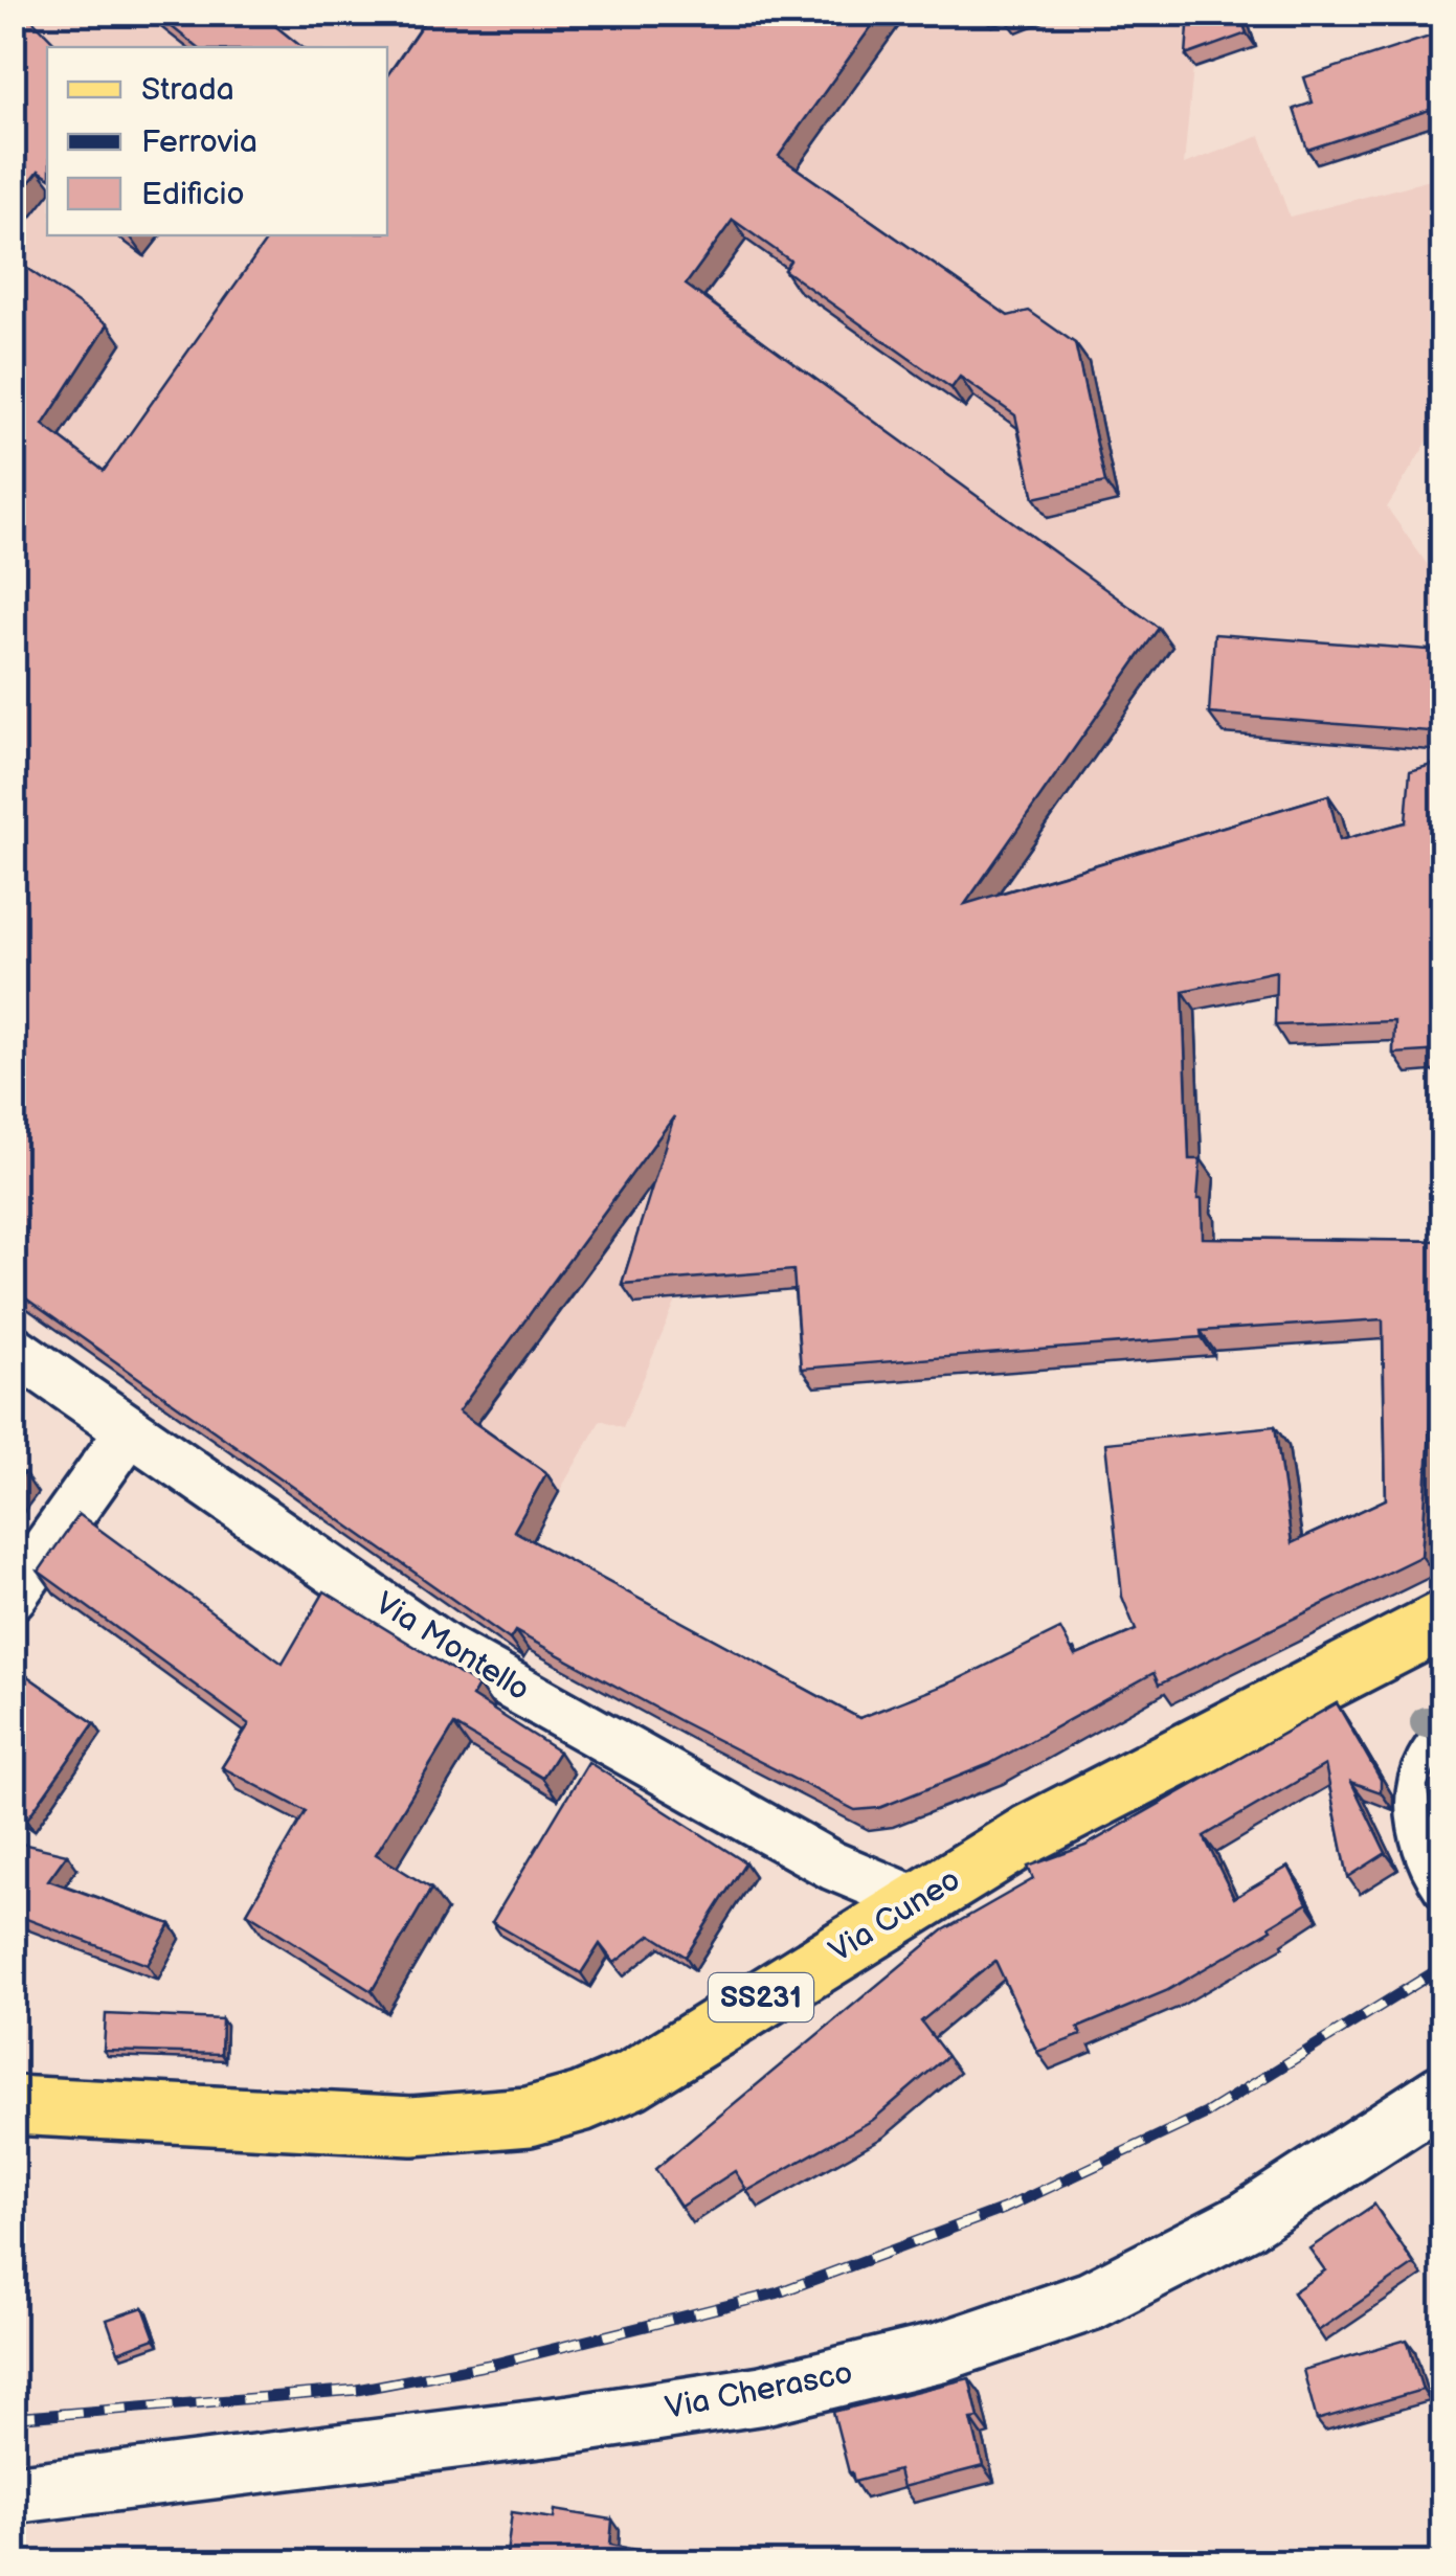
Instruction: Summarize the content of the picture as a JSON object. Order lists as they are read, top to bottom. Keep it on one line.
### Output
{"streets":{"main road":["Via Cuneo","SS231","Via Cherasco"],"street":["Via Montello"]},"crossings":[["Via Montello","Via Cuneo"]],"legend":["Strada","Ferrovia","Edificio"]}
